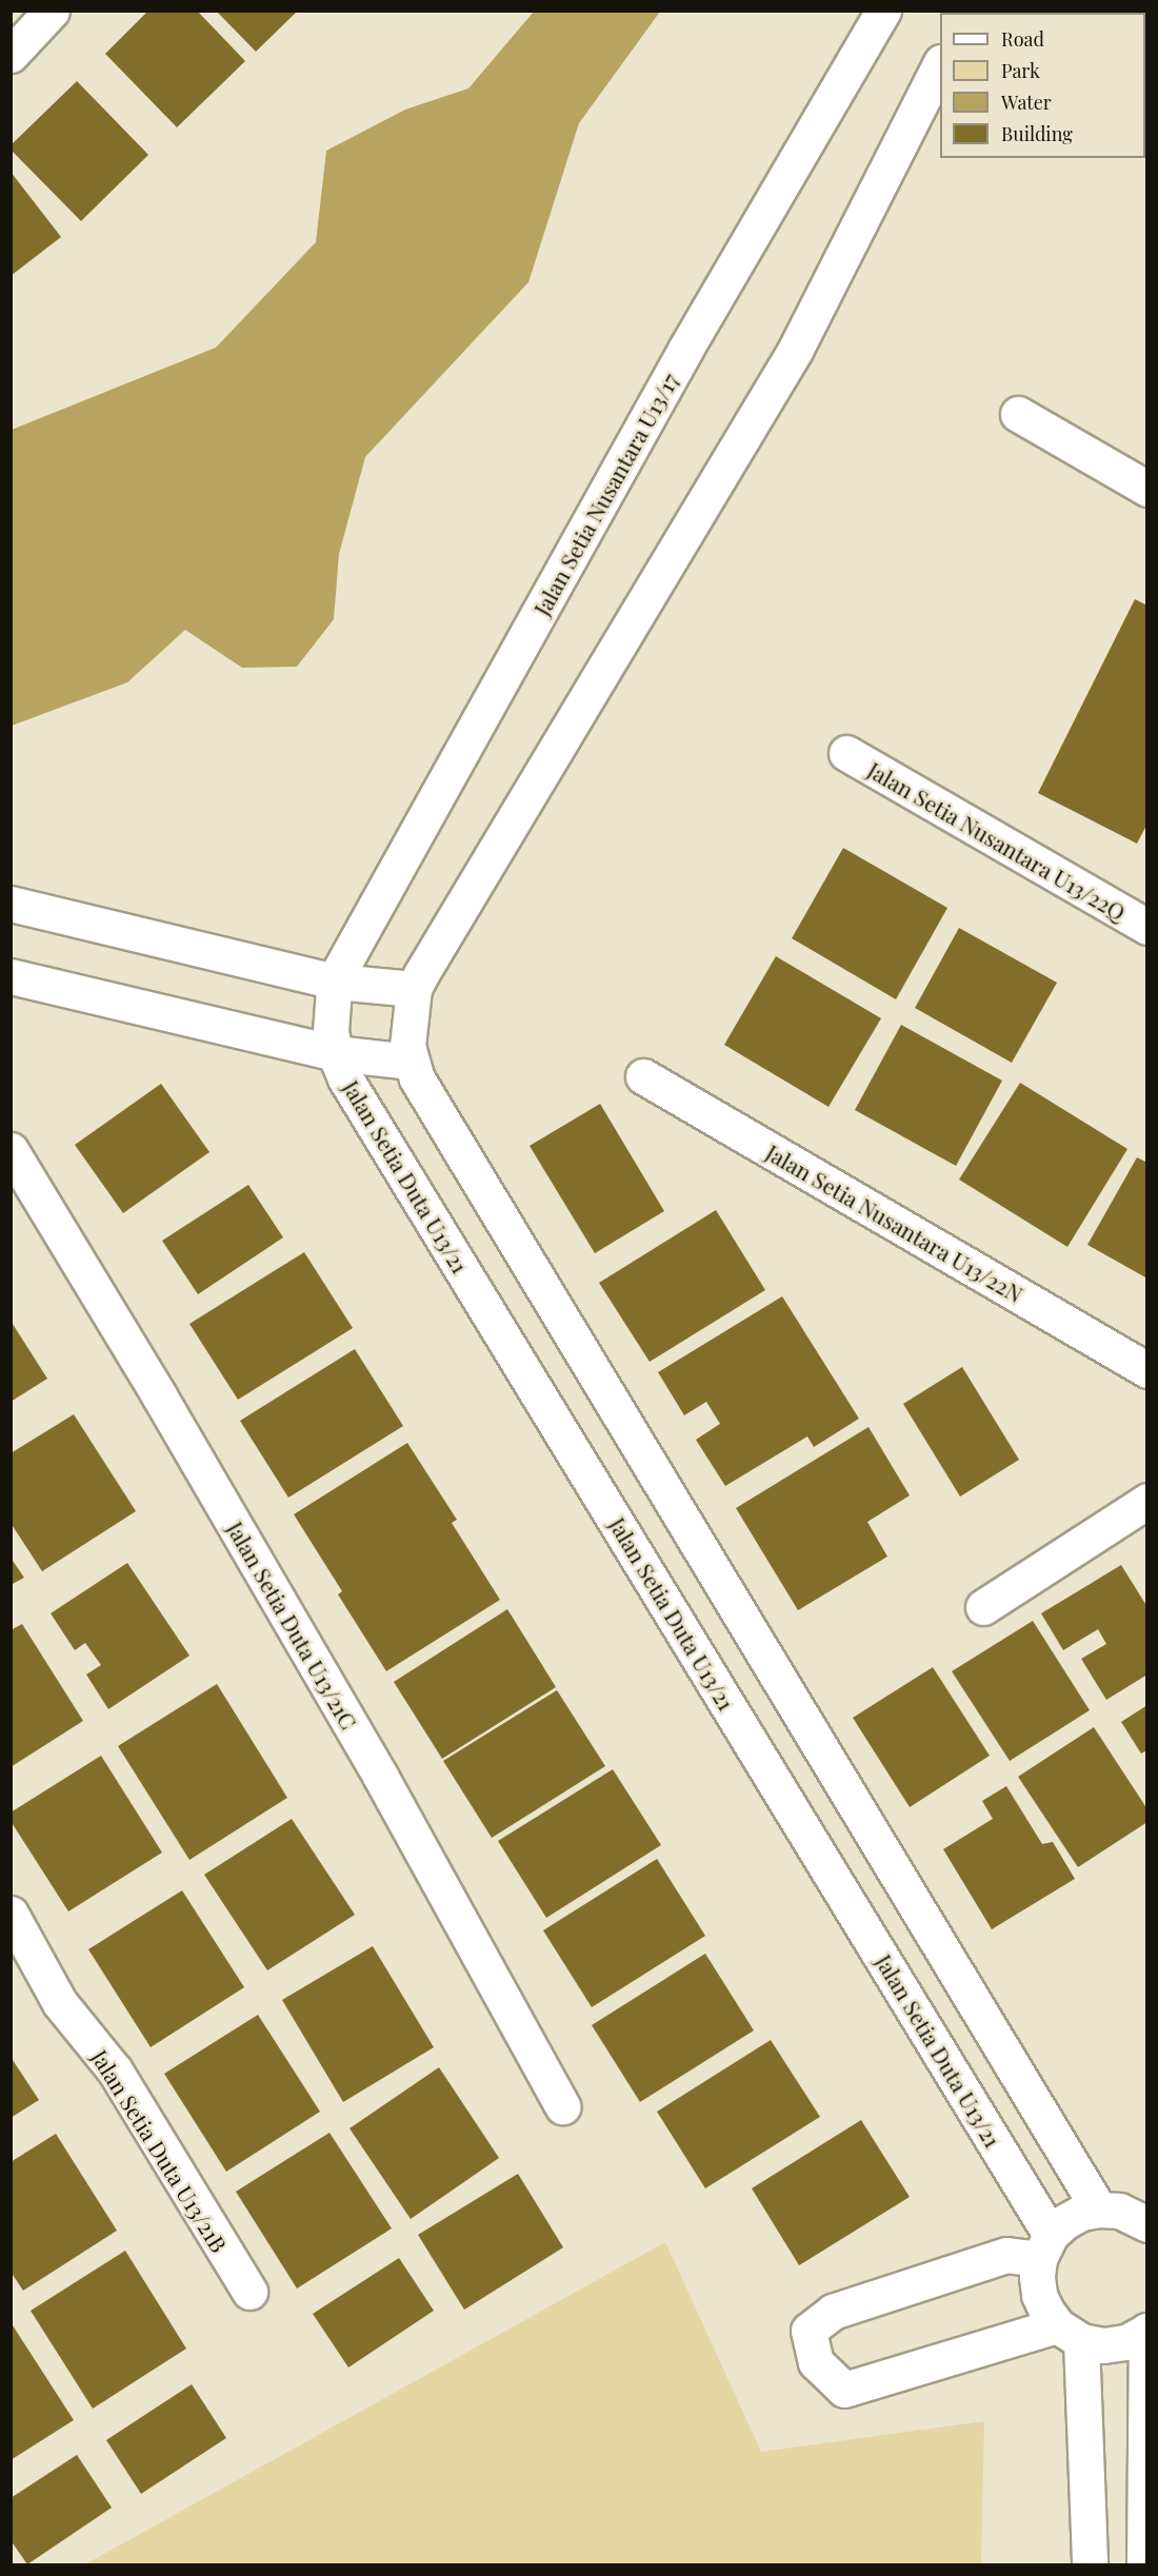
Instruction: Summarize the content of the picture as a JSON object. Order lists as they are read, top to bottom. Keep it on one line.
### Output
{"streets":{"main road":["Jalan Setia Nusantara U13/17","Jalan Setia Nusantara U13/22Q","Jalan Setia Duta U13/21","Jalan Setia Nusantara U13/22N","Jalan Setia Duta U13/21C","Jalan Setia Duta U13/21B"]},"crossings":[["Jalan Setia Nusantara U13/17","Jalan Setia Duta U13/21"]],"legend":["Road","Park","Water","Building"]}
